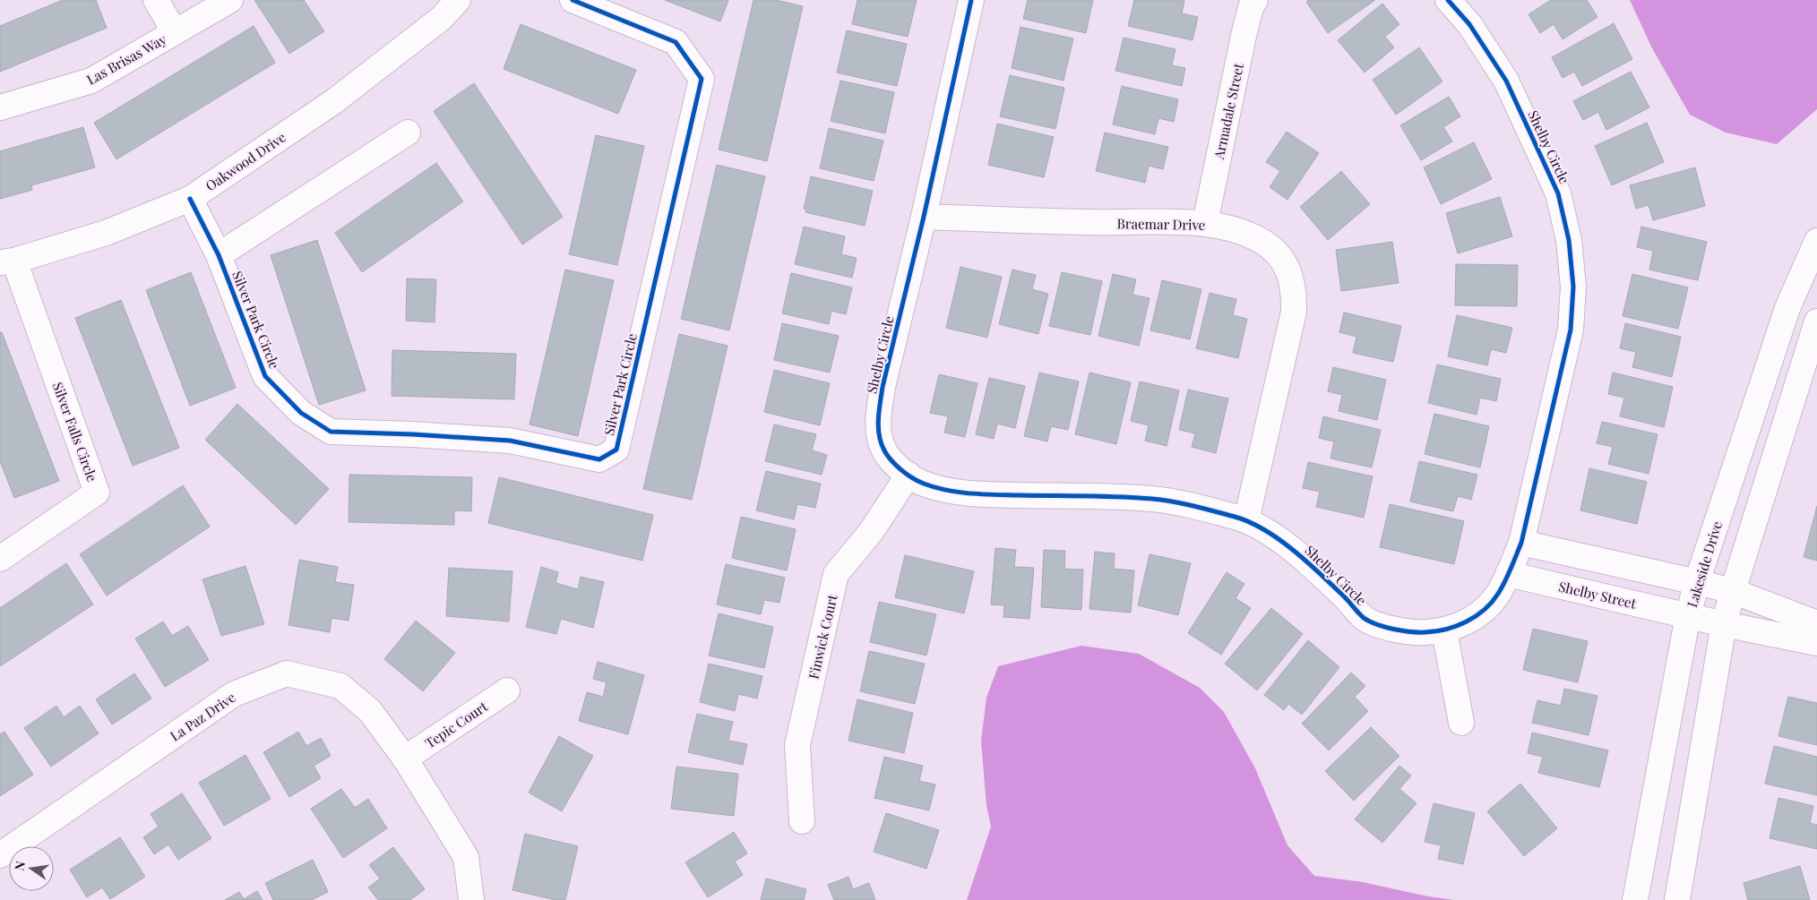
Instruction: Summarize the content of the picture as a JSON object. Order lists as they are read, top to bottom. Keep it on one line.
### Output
{"streets":{"street":["Las Brisas Way","Armadale Street","Shelby Circle","Oakwood Drive","Braemar Drive","Silver Park Circle","Silver Falls Circle","Lakeside Drive","Shelby Street","Finwick Court","La Paz Drive","Tepic Court"]},"crossings":[["Armadale Street","Braemar Drive"],["Shelby Circle","Braemar Drive"],["Shelby Circle","Shelby Street"],["Shelby Circle","Finwick Court"],["Oakwood Drive","Silver Park Circle"],["Oakwood Drive","Silver Falls Circle"],["Lakeside Drive","Shelby Street"],["La Paz Drive","Tepic Court"]],"north":"left"}
